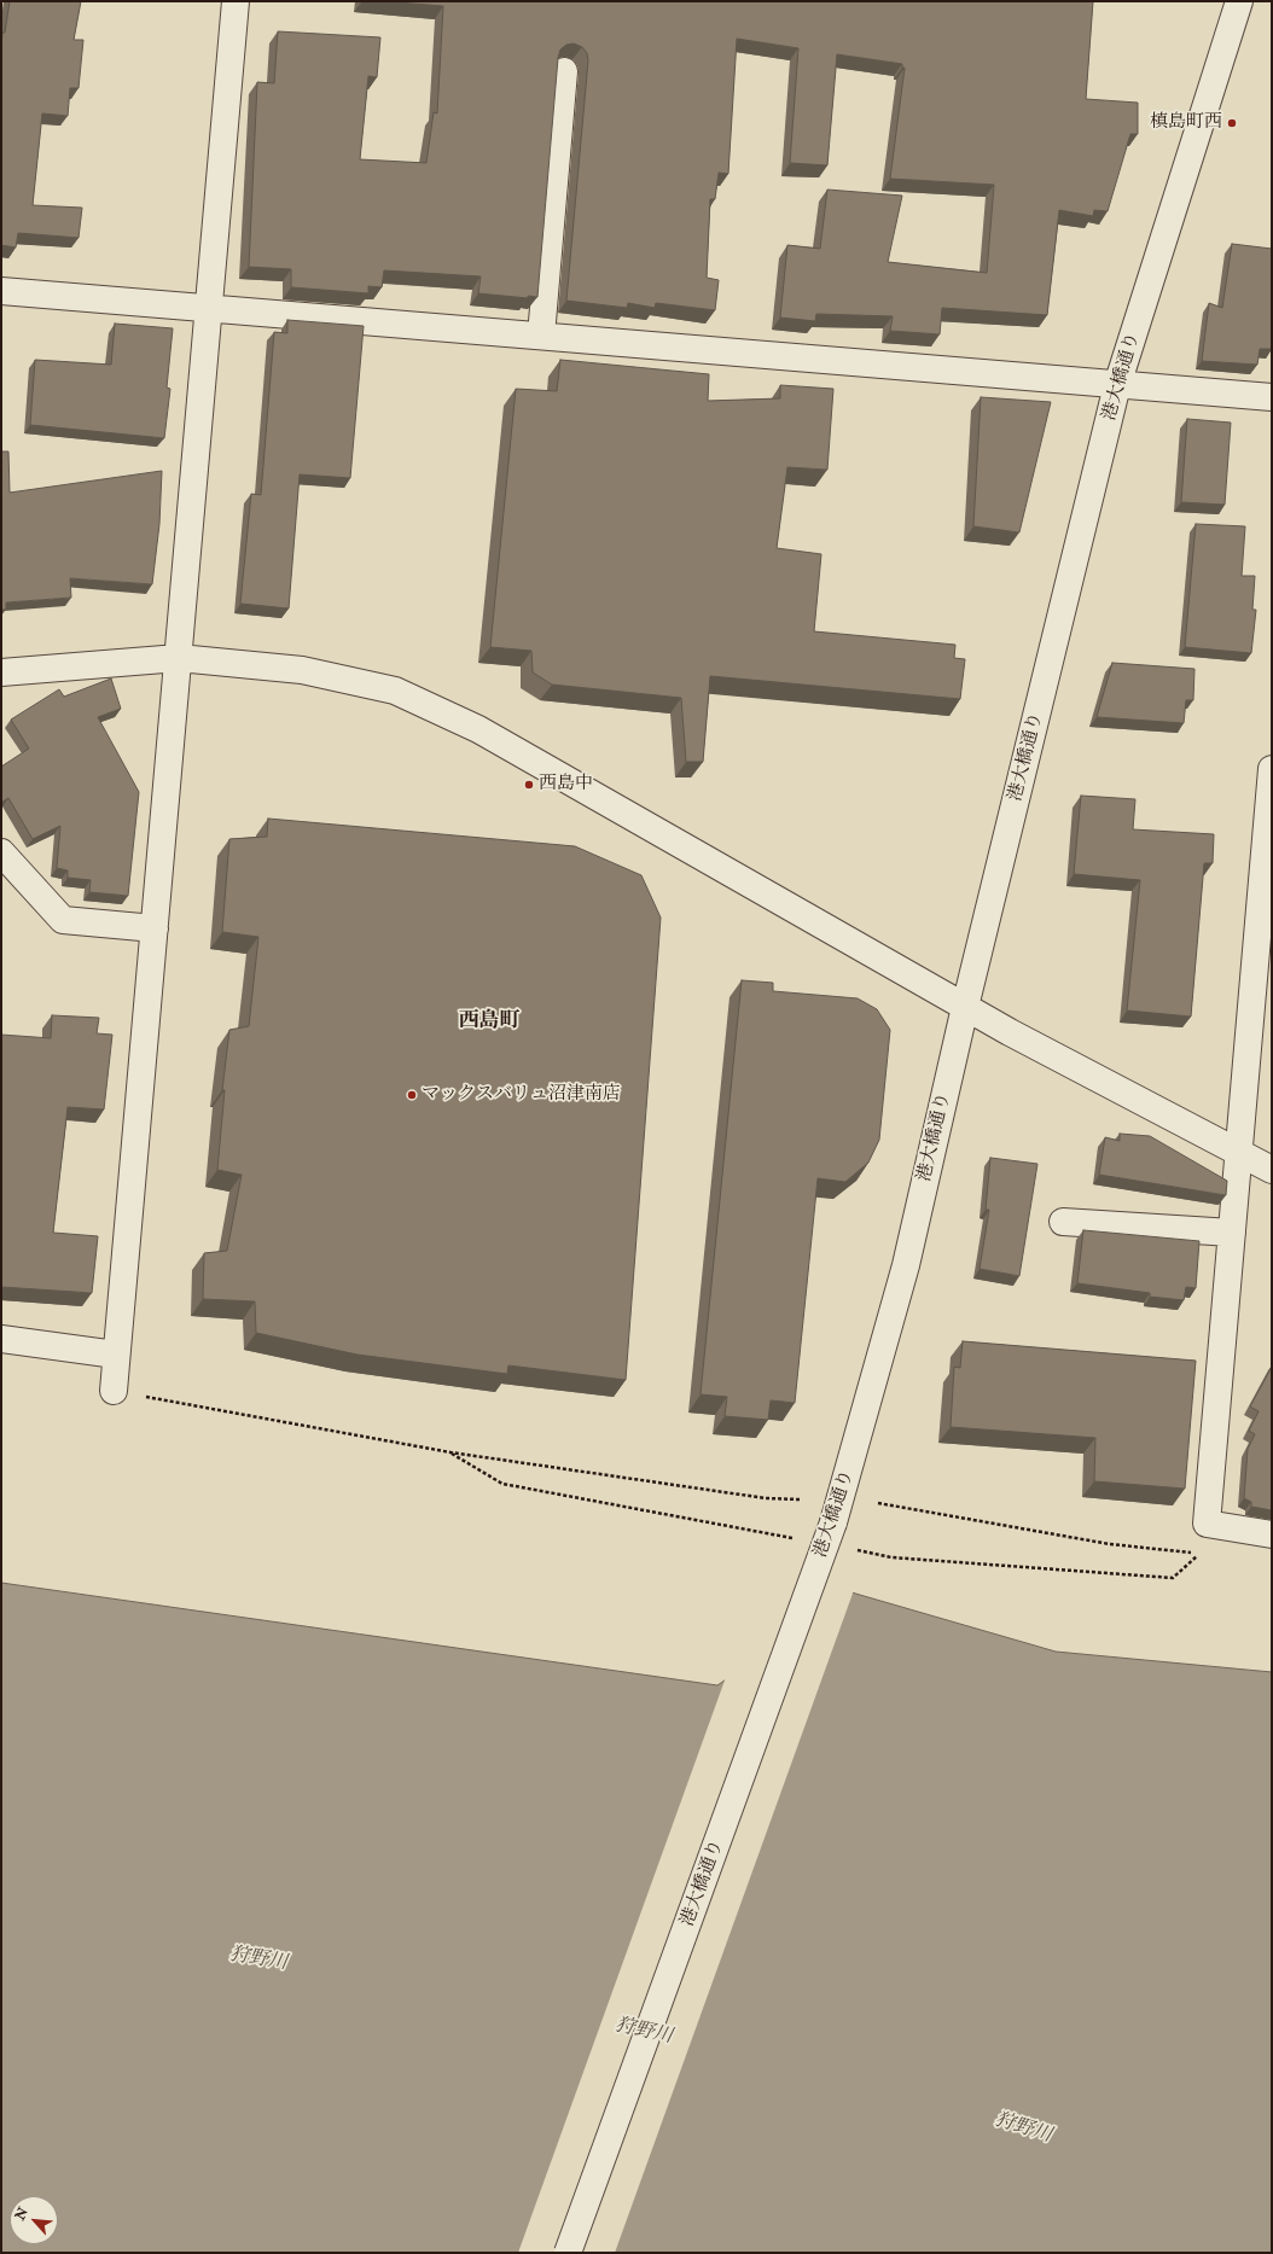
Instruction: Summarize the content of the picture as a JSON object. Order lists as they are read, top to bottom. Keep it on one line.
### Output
{"streets":{"street":["港大橋通り"]},"districts":["西島町"],"water":["狩野川"],"places":["槙島町西","西島中","マックスバリュ沼津南店"],"north":"top left"}
